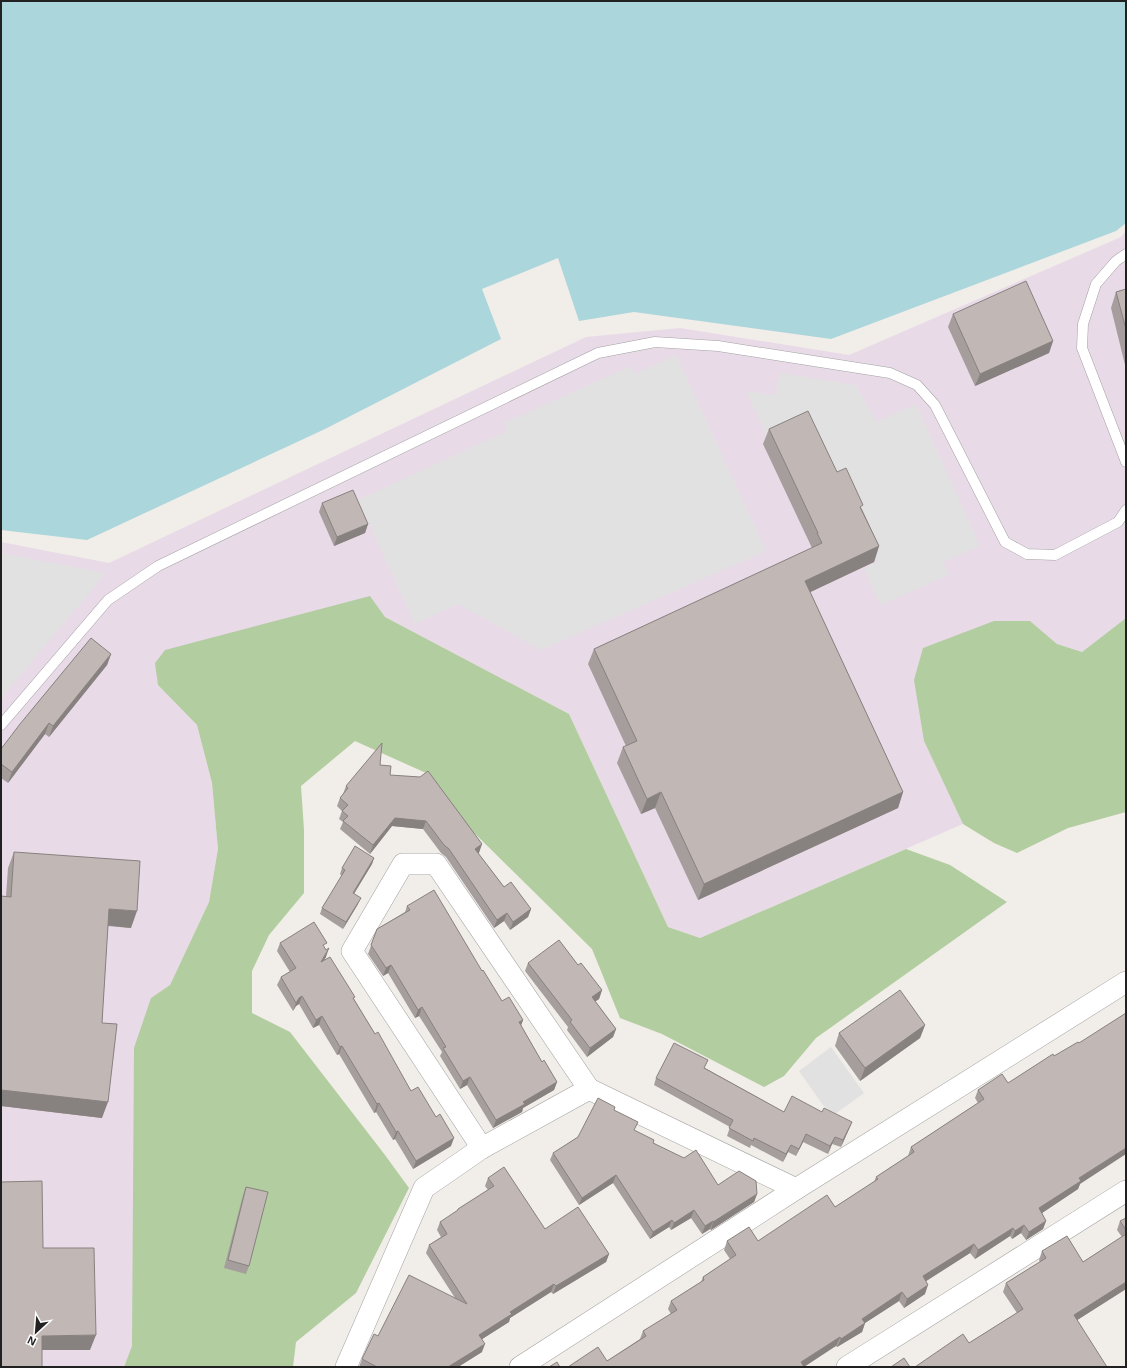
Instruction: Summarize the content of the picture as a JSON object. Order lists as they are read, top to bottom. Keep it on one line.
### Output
{"north":"bottom left"}
